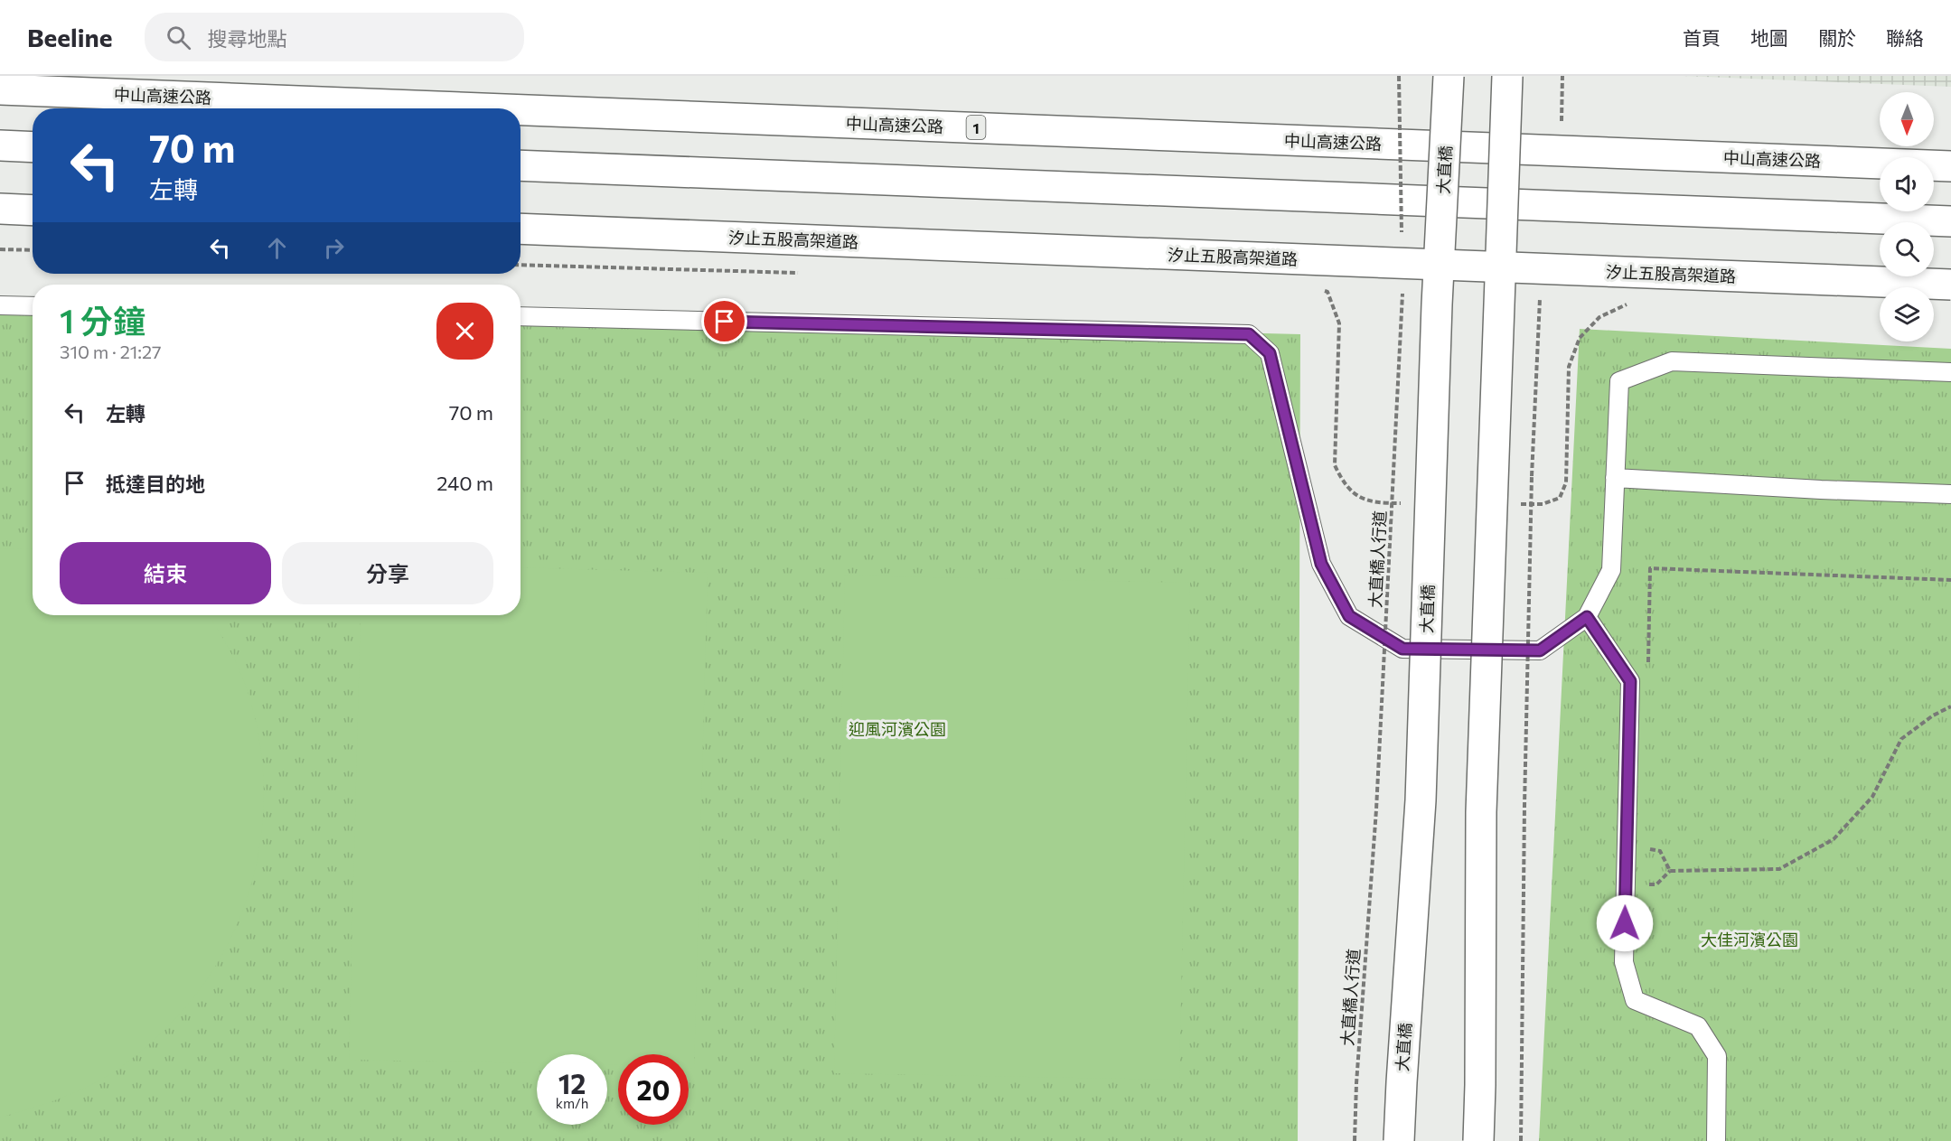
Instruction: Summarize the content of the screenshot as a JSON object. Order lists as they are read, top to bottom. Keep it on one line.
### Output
{"streets":{"main road":["中山高速公路","1","大直橋","汐止五股高架道路"],"path":["大直橋人行道"]},"parks":["迎風河濱公園","大佳河濱公園"],"north":"bottom","page":{"header":"Beeline","search":"搜尋地點","nav":["首頁","地圖","關於","聯絡"],"turn":["70 m","左轉"],"heading":["1 分鐘","310 m · 21:27"],"list":[{"name":"左轉","value":"70 m"},{"name":"抵達目的地","value":"240 m"}],"buttons":["結束","分享"],"speed":"12 km/h","limit":"20"}}
